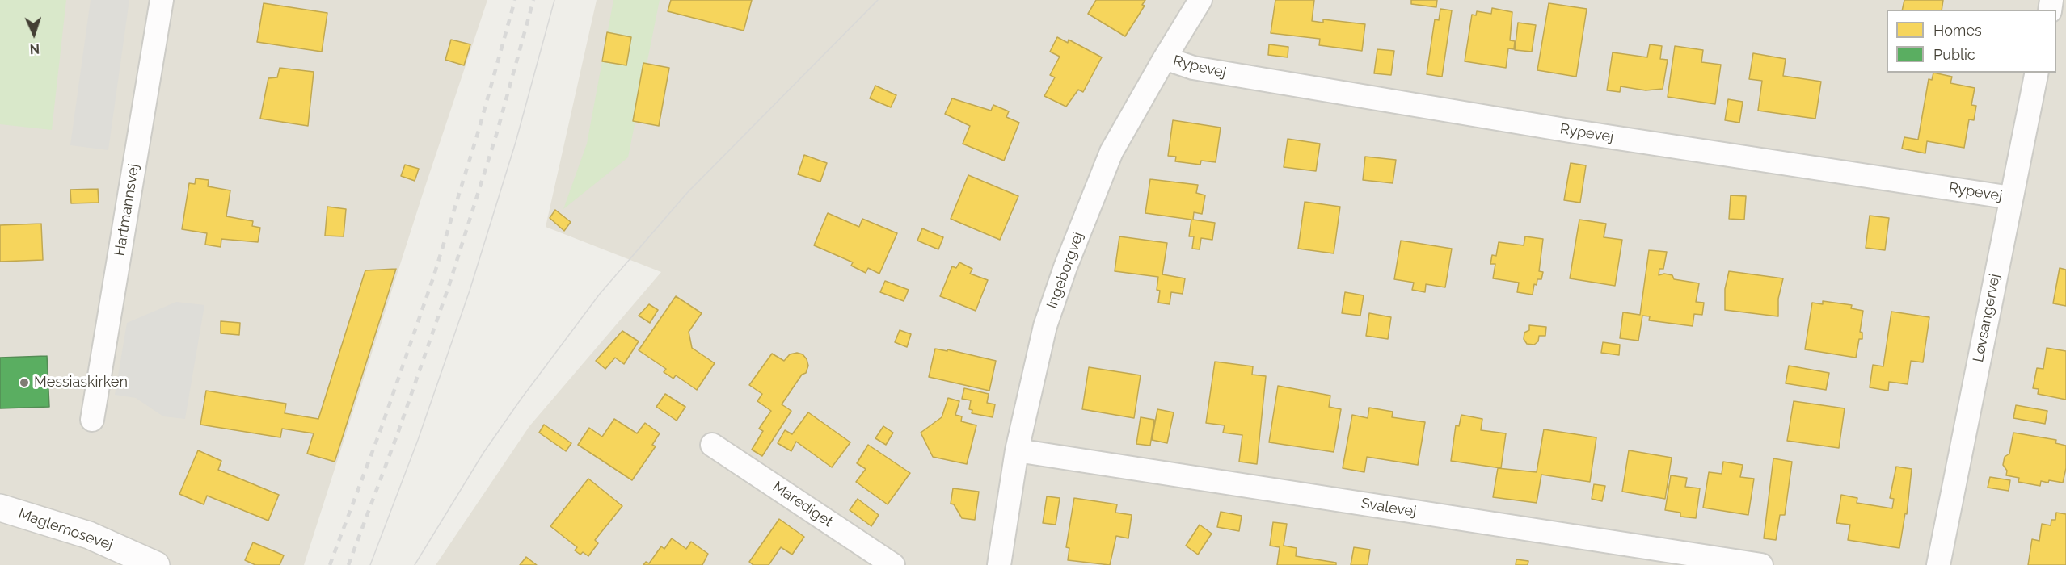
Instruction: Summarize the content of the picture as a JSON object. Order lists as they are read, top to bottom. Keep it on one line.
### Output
{"streets":{"street":["Rypevej","Hartmannsvej","Ingeborgvej","Løvsangervej","Marediget","Svalevej","Maglemosevej"]},"crossings":[["Rypevej","Ingeborgvej"],["Rypevej","Løvsangervej"],["Ingeborgvej","Svalevej"]],"places":["Messiaskirken"],"legend":["Homes","Public"],"north":"bottom"}
